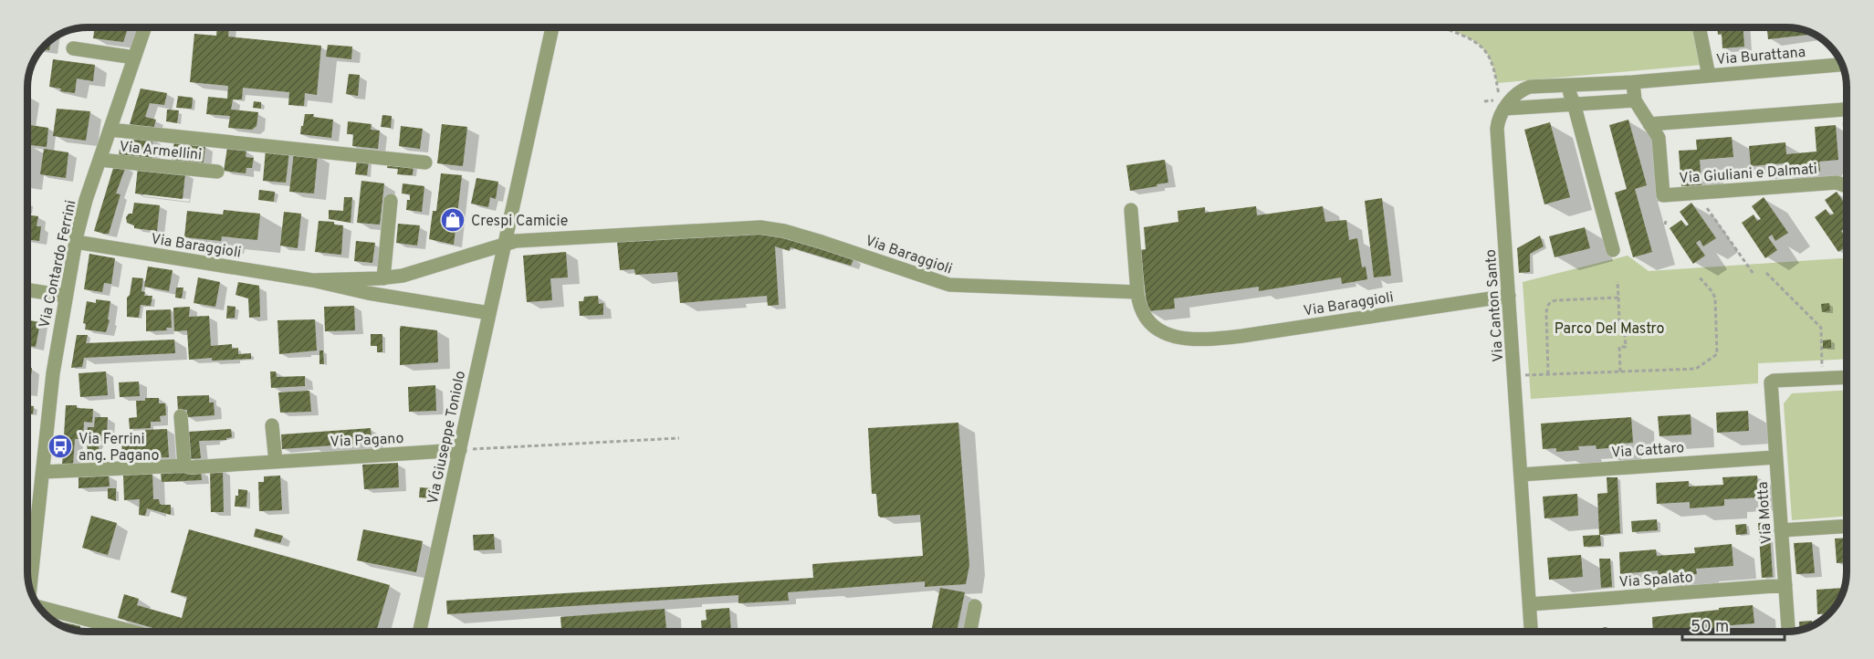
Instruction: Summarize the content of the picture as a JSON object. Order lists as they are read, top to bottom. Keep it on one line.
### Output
{"streets":{"street":["Via Burattana","Via Armellini","Via Giuliani e Dalmati","Via Baraggioli","Via Contardo Ferrini","Via Canton Santo","Via Giuseppe Toniolo","Via Pagano","Via Cattaro","Via Motta","Via Spalato"]},"crossings":[["Via Burattana","Via Giuliani e Dalmati"],["Via Burattana","Via Canton Santo"],["Via Armellini","Via Contardo Ferrini"],["Via Giuliani e Dalmati","Via Canton Santo"],["Via Baraggioli","Via Contardo Ferrini"],["Via Baraggioli","Via Canton Santo"],["Via Baraggioli","Via Giuseppe Toniolo"],["Via Contardo Ferrini","Via Pagano"],["Via Canton Santo","Via Cattaro"],["Via Canton Santo","Via Spalato"],["Via Giuseppe Toniolo","Via Pagano"],["Via Cattaro","Via Motta"],["Via Motta","Via Spalato"]],"parks":["Parco Del Mastro"],"places":{"shop":["Crespi Camicie"],"bus stop":["Via Ferrini ang. Pagano"]},"scale_bar":"50 m"}
